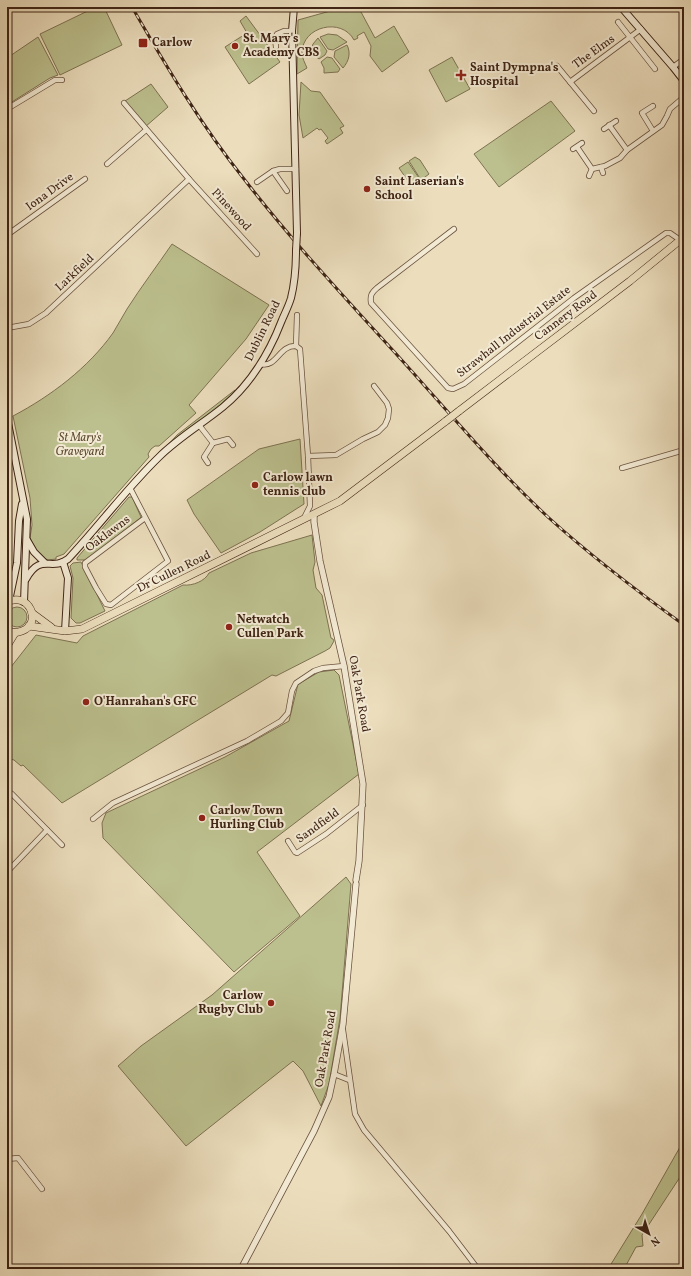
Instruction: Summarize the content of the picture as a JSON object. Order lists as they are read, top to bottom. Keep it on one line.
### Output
{"streets":{"main road":["Cannery Road","Dublin Road","Dr Cullen Road"],"street":["The Elms","Iona Drive","Pinewood","Larkfield","Strawhall Industrial Estate","Oaklawns","Oak Park Road","Sandfield"]},"crossings":[["Pinewood","Larkfield"],["Cannery Road","Strawhall Industrial Estate"],["Cannery Road","Dr Cullen Road"],["Cannery Road","Oak Park Road"],["Dublin Road","Oaklawns"],["Dr Cullen Road","Oak Park Road"],["Oak Park Road","Sandfield"]],"parks":["St Mary's Graveyard"],"places":{"transit":["Carlow"],"other":["St. Mary's Academy CBS","Saint Laserian's School","Carlow lawn tennis club","Netwatch Cullen Park","O'Hanrahan's GFC","Carlow Town Hurling Club","Carlow Rugby Club"],"health":["Saint Dympna's Hospital"]},"north":"bottom right"}
